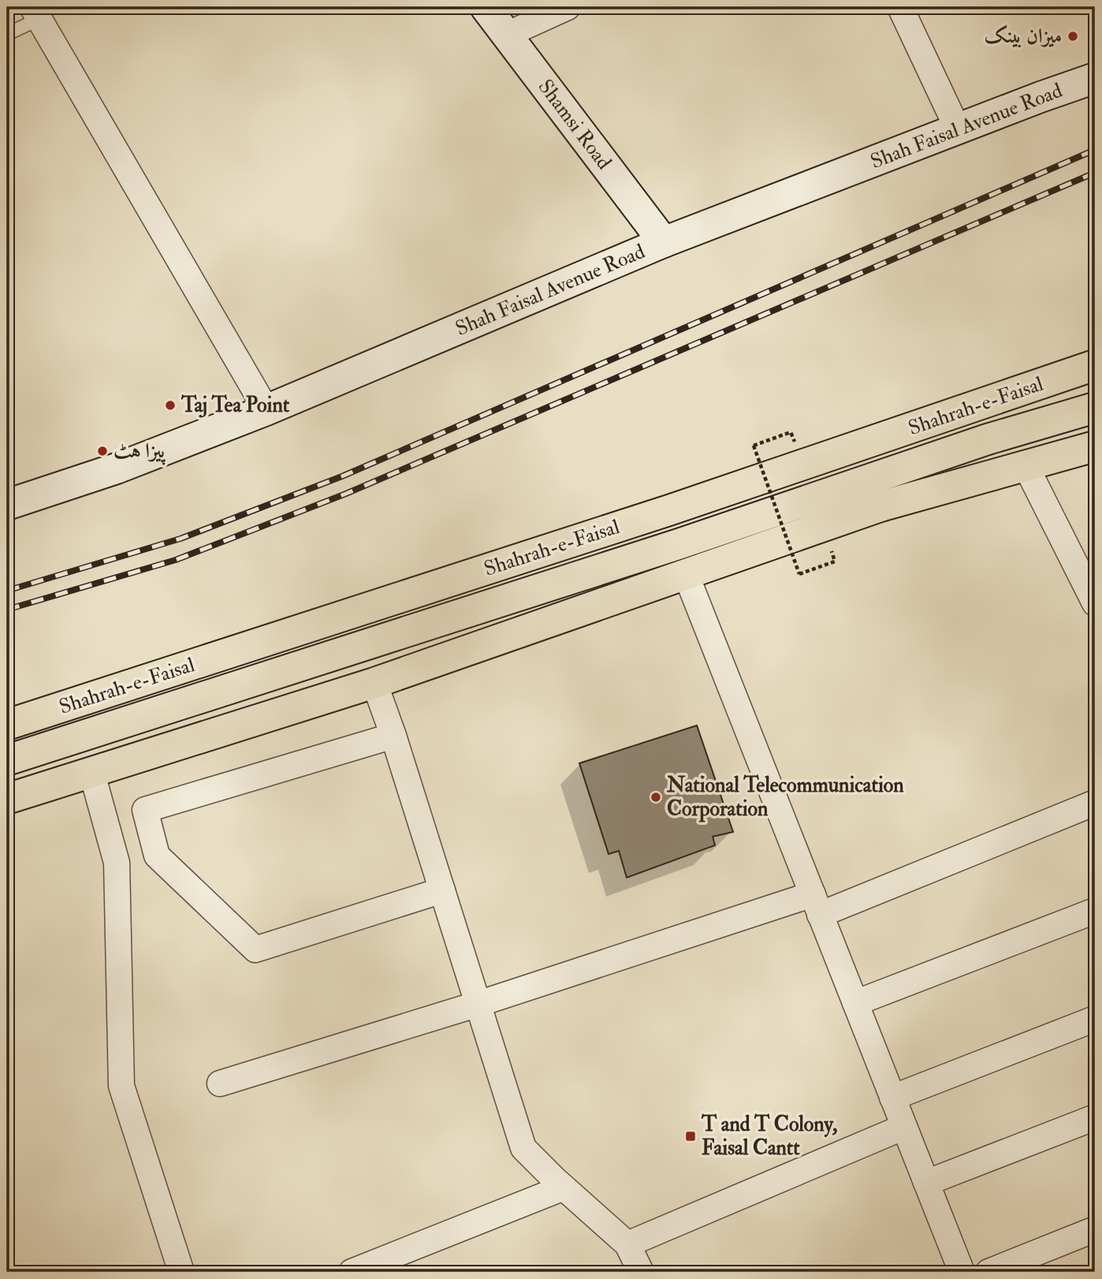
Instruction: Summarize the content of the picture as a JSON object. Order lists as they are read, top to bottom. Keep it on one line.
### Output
{"streets":{"highway":["Shahrah-e-Faisal"],"street":["Shamsi Road","Shah Faisal Avenue Road"]},"crossings":[["Shamsi Road","Shah Faisal Avenue Road"]],"places":{"other":["میزان بینک","Taj Tea Point","پیزا ہٹ","National Telecommunication Corporation"],"transit":["T and T Colony, Faisal Cantt"]}}
